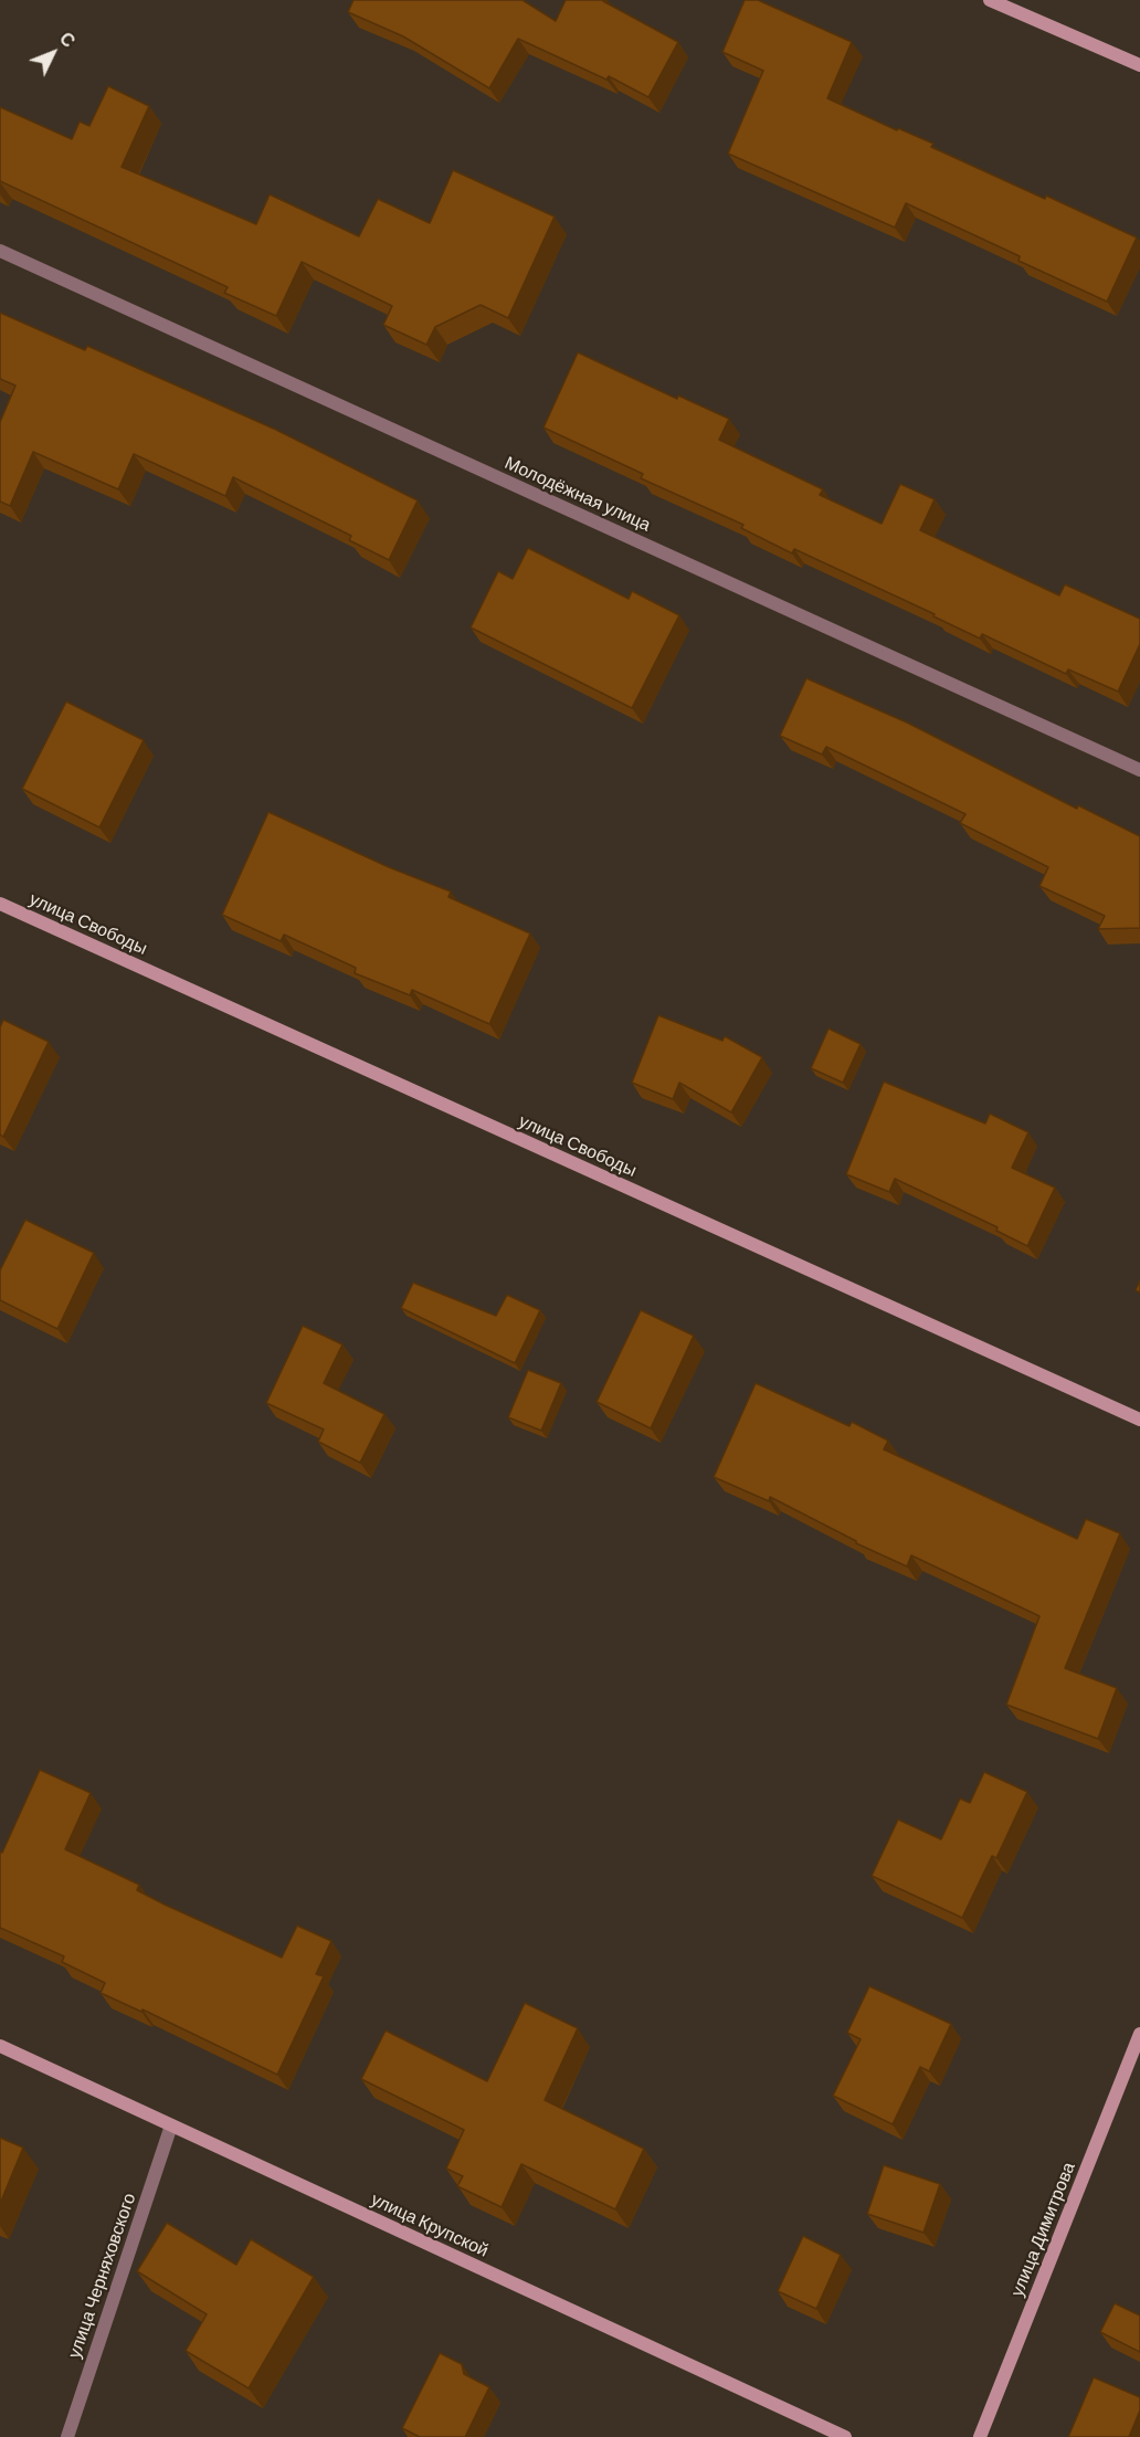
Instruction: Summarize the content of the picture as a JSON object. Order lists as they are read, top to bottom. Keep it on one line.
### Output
{"streets":{"street":["Молодёжная улица","улица Свободы","улица Крупской","улица Димитрова","улица Черняховского"]},"crossings":[["улица Крупской","улица Черняховского"]],"north":"top right"}
